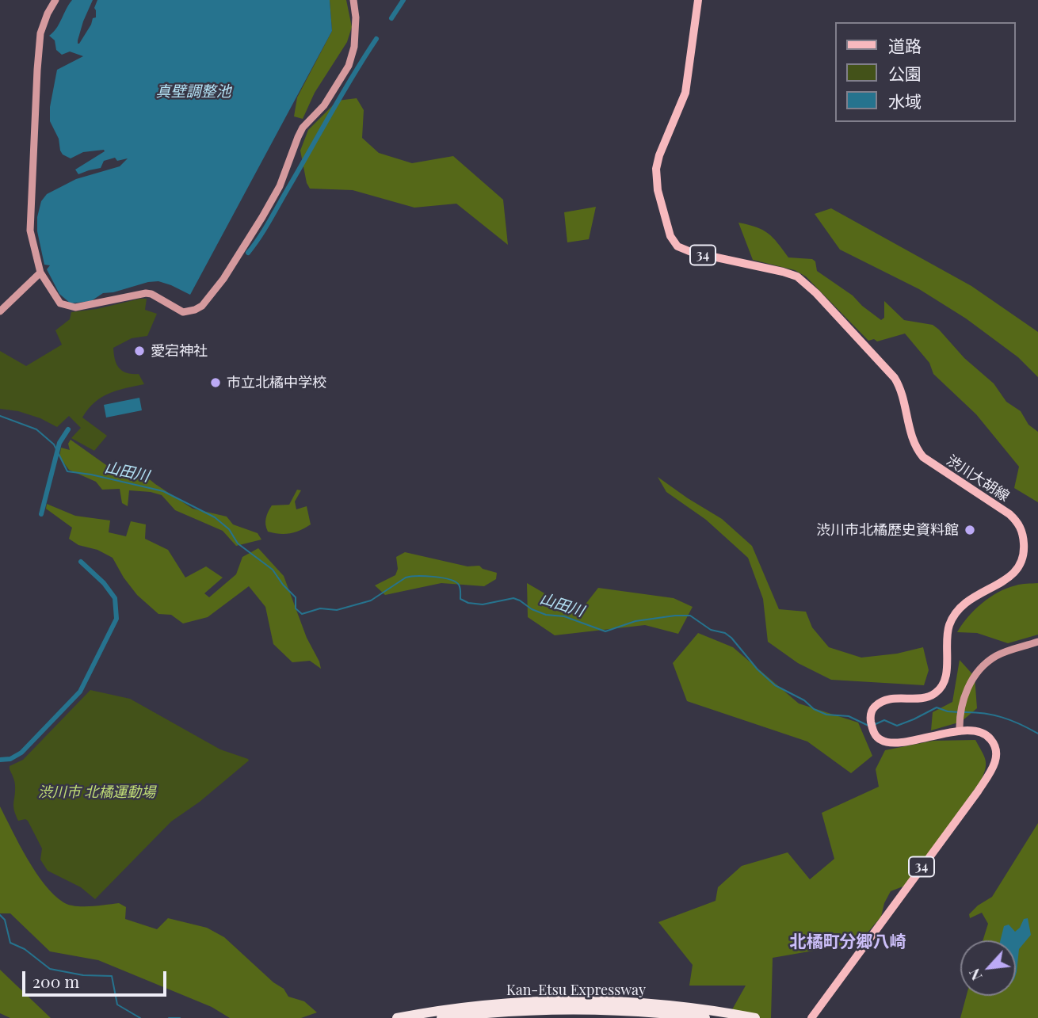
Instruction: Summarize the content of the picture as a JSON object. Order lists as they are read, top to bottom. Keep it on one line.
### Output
{"streets":{"highway":["Kan-Etsu Expressway"],"main road":["34","渋川大胡線"]},"crossings":[["34","渋川大胡線"]],"districts":["北橘町分郷八崎"],"water":["真壁調整池","山田川"],"parks":["渋川市 北橘運動場"],"places":["愛宕神社","市立北橘中学校","渋川市北橘歴史資料館"],"legend":["道路","公園","水域"],"scale_bar":"200 m","north":"bottom left"}
